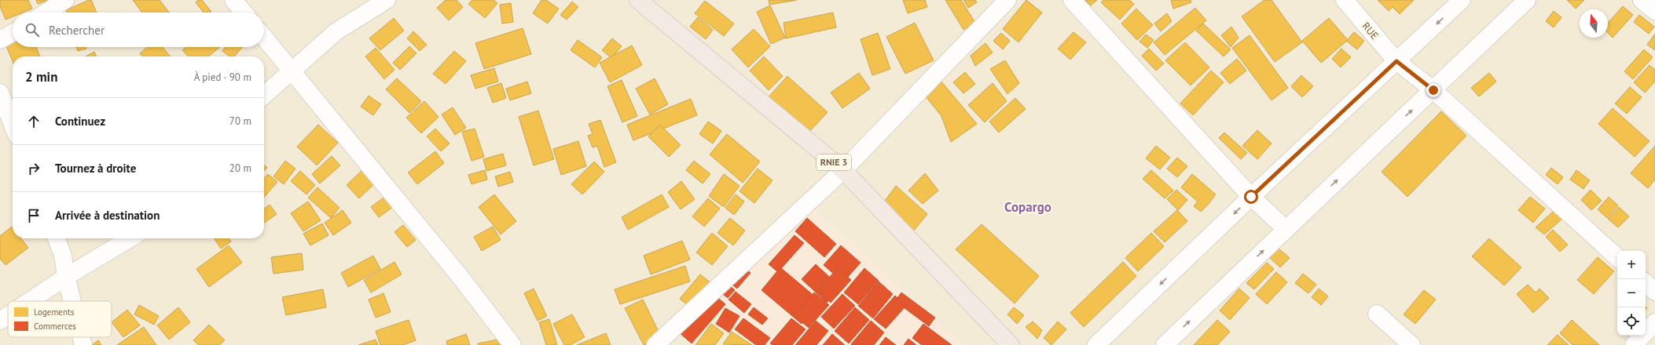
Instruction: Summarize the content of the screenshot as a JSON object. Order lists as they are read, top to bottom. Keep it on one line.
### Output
{"streets":{"highway":["RNIE 3"],"street":["RUE"]},"districts":["Copargo"],"legend":["Logements","Commerces"],"north":"top","page":{"search":"Rechercher","heading":["2 min","À pied · 90 m"],"list":[["Continuez","70 m"],["Tournez à droite","20 m"],"Arrivée à destination"],"map_buttons":["+","−"]}}
